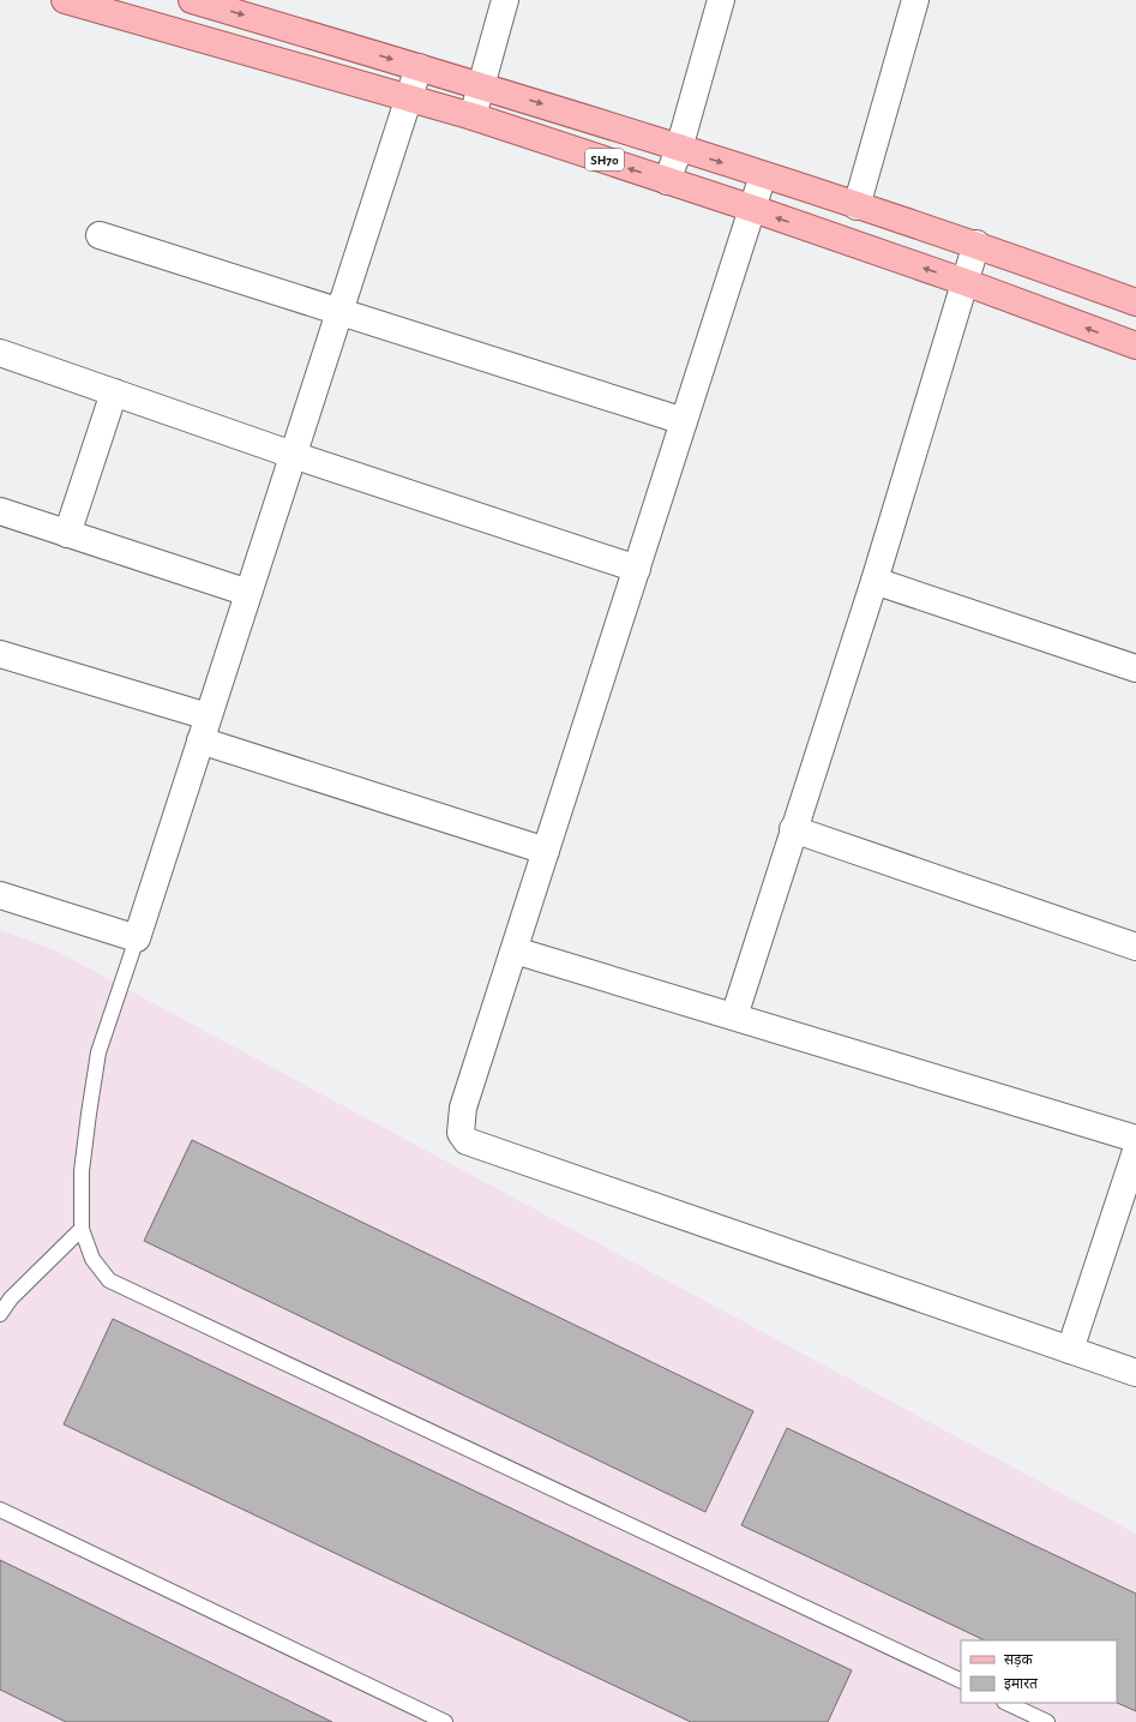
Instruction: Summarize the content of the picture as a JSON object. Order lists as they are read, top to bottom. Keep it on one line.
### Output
{"streets":{"main road":["SH70"]},"legend":["सड़क","इमारत"]}
